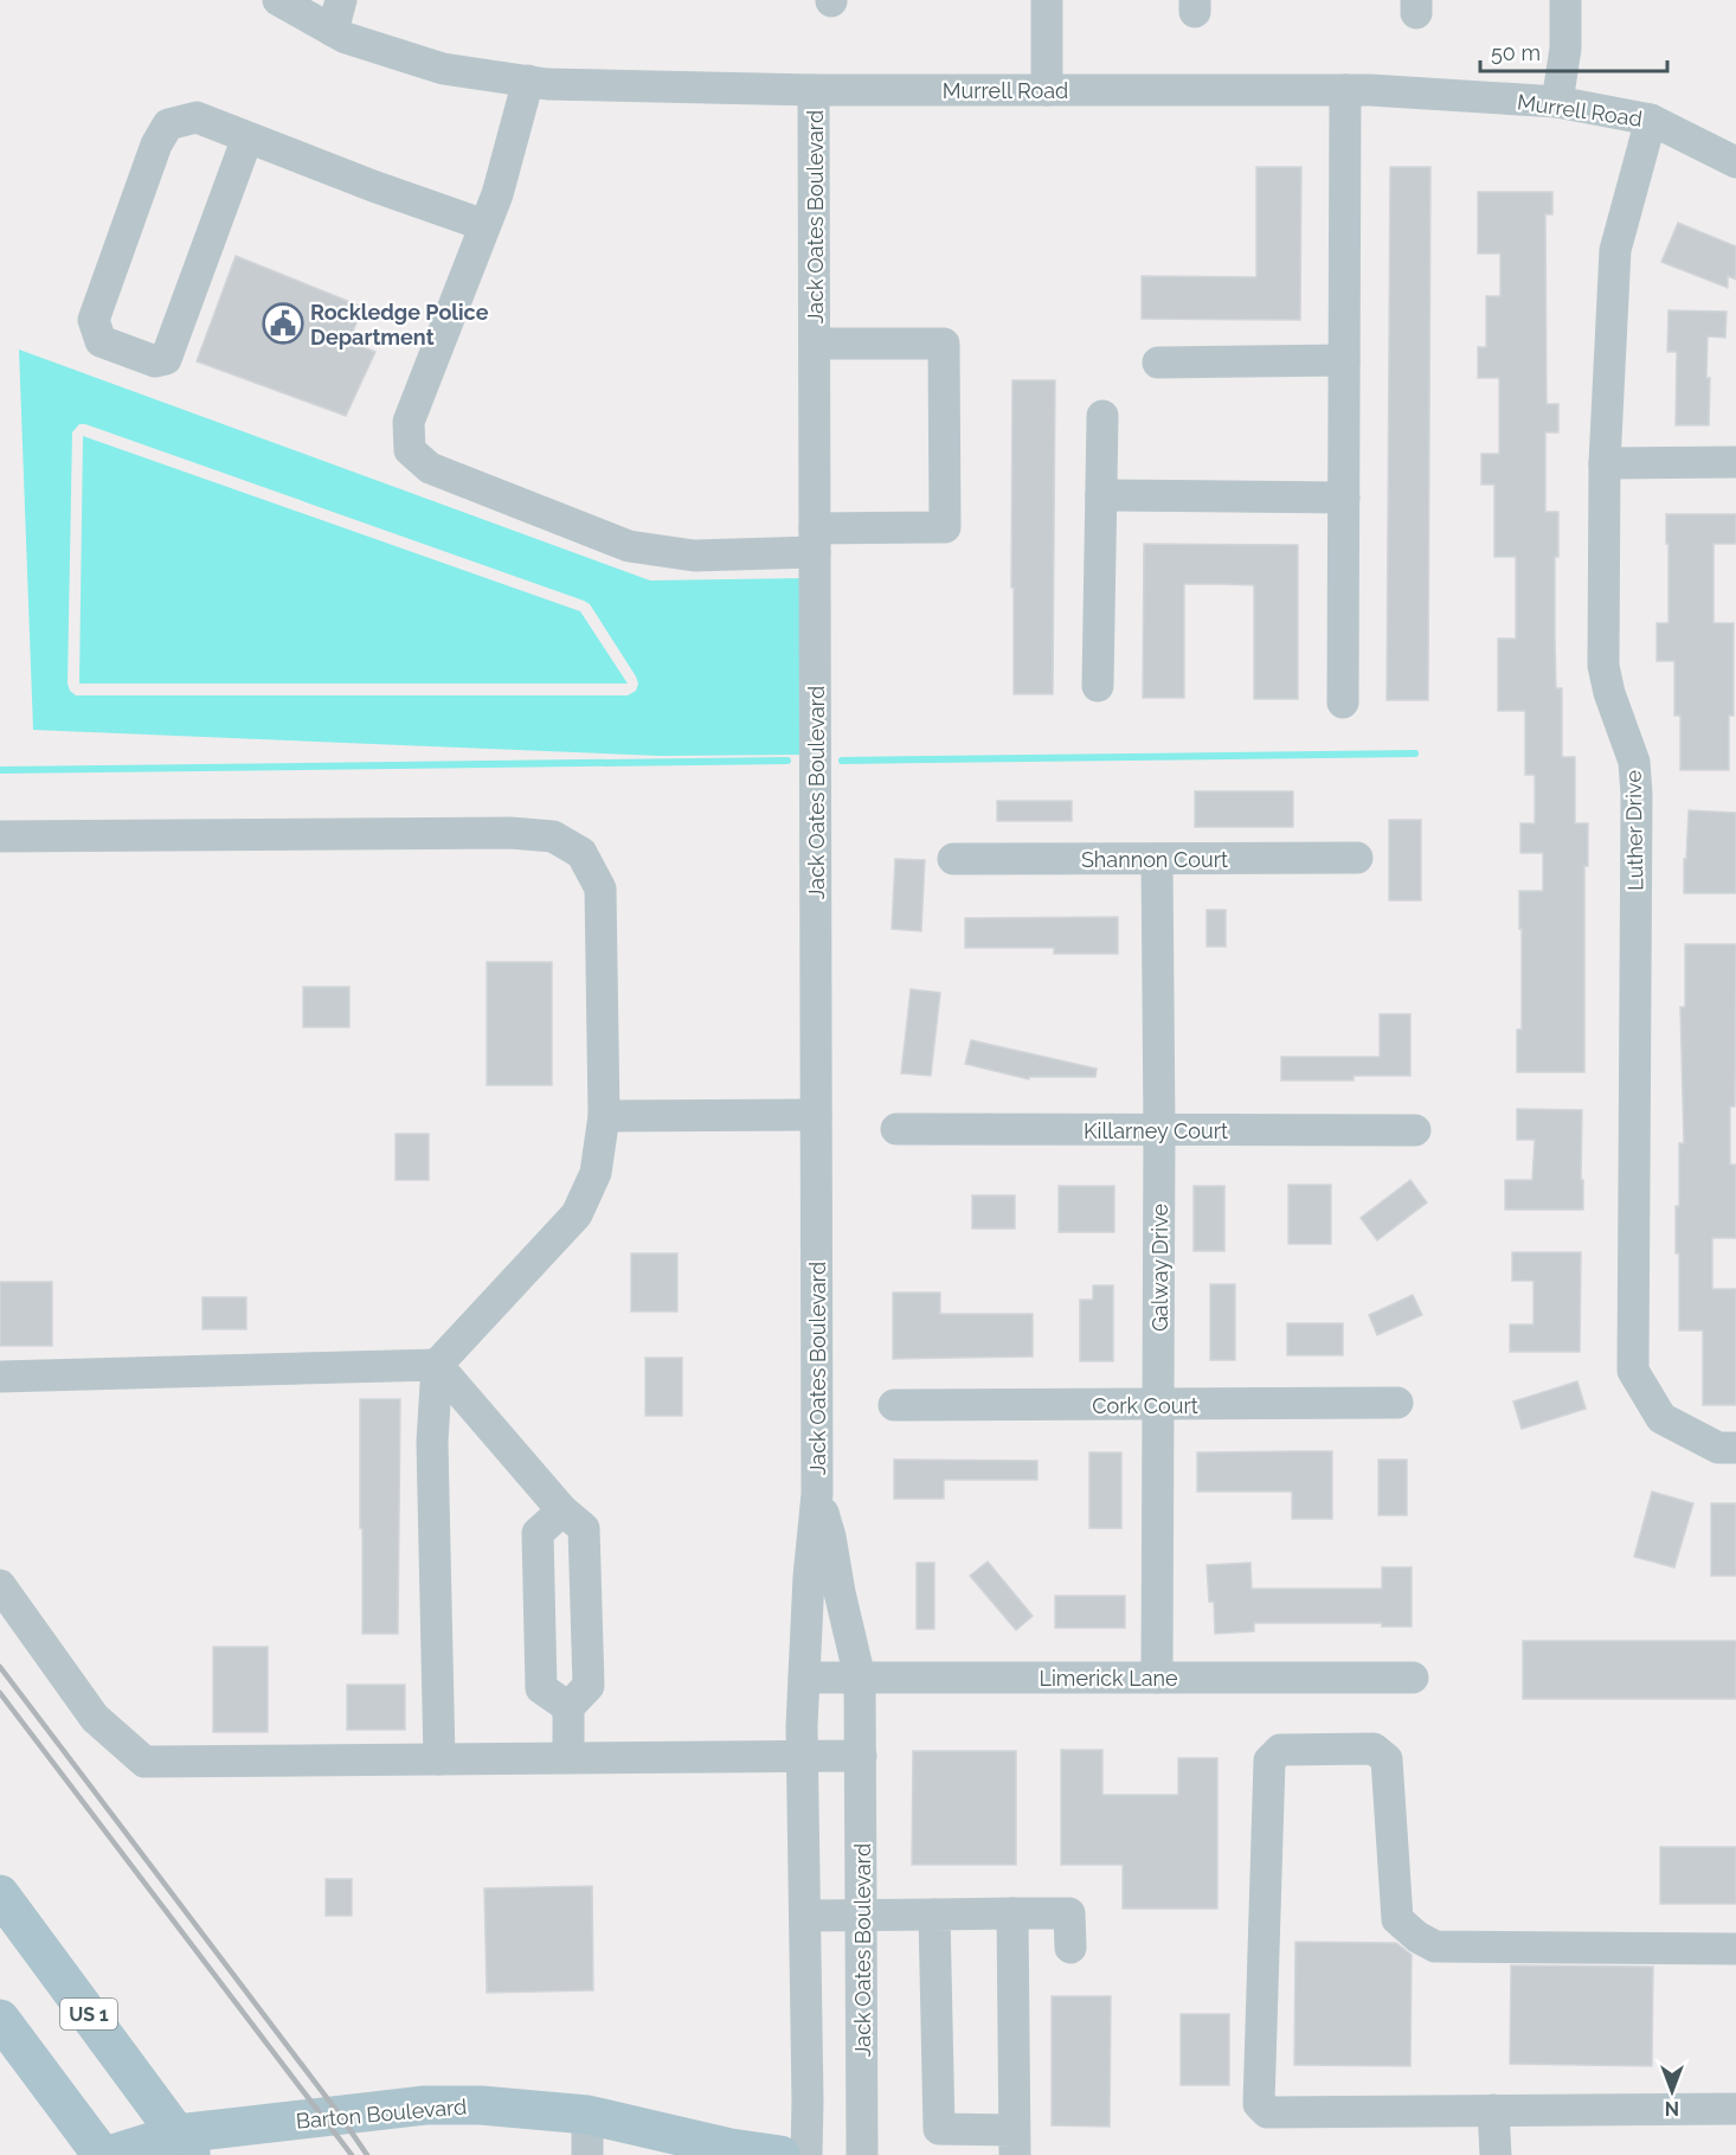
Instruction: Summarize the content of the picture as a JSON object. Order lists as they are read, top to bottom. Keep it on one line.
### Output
{"streets":{"main road":["US 1","Barton Boulevard"],"street":["Murrell Road","Jack Oates Boulevard","Luther Drive","Shannon Court","Killarney Court","Galway Drive","Cork Court","Limerick Lane"]},"crossings":[["Murrell Road","Jack Oates Boulevard"],["Murrell Road","Luther Drive"],["Jack Oates Boulevard","Limerick Lane"],["Shannon Court","Galway Drive"],["Killarney Court","Galway Drive"],["Galway Drive","Cork Court"],["Galway Drive","Limerick Lane"],["US 1","Barton Boulevard"]],"places":{"public building":["Rockledge Police Department"]},"scale_bar":"50 m","north":"bottom"}
